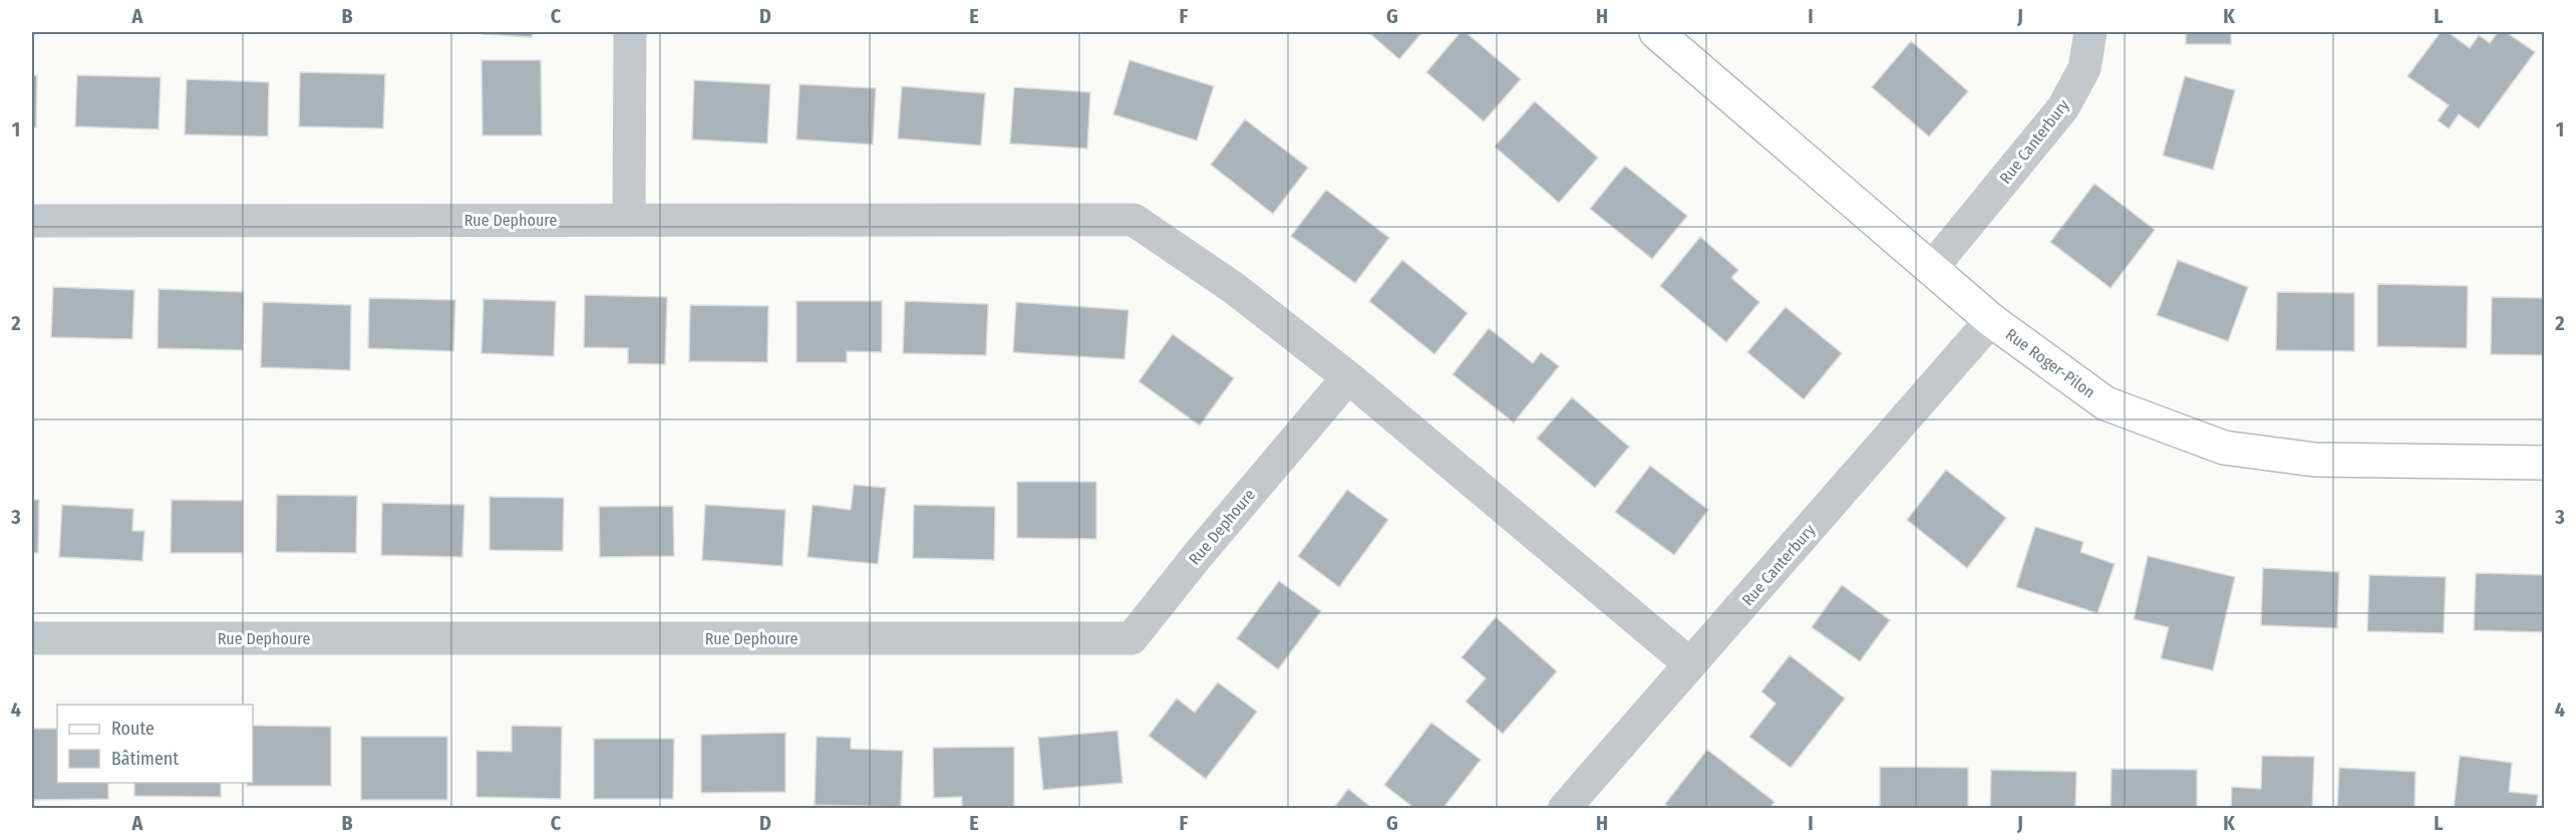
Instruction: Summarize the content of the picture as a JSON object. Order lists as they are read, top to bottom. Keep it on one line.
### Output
{"streets":{"street":["Rue Canterbury","Rue Dephoure","Rue Roger-Pilon"]},"crossings":[["Rue Canterbury","Rue Dephoure"],["Rue Canterbury","Rue Roger-Pilon"]],"legend":["Route","Bâtiment"],"grid":{"columns":["A","B","C","D","E","F","G","H","I","J","K","L"],"rows":["1","2","3","4"]}}
